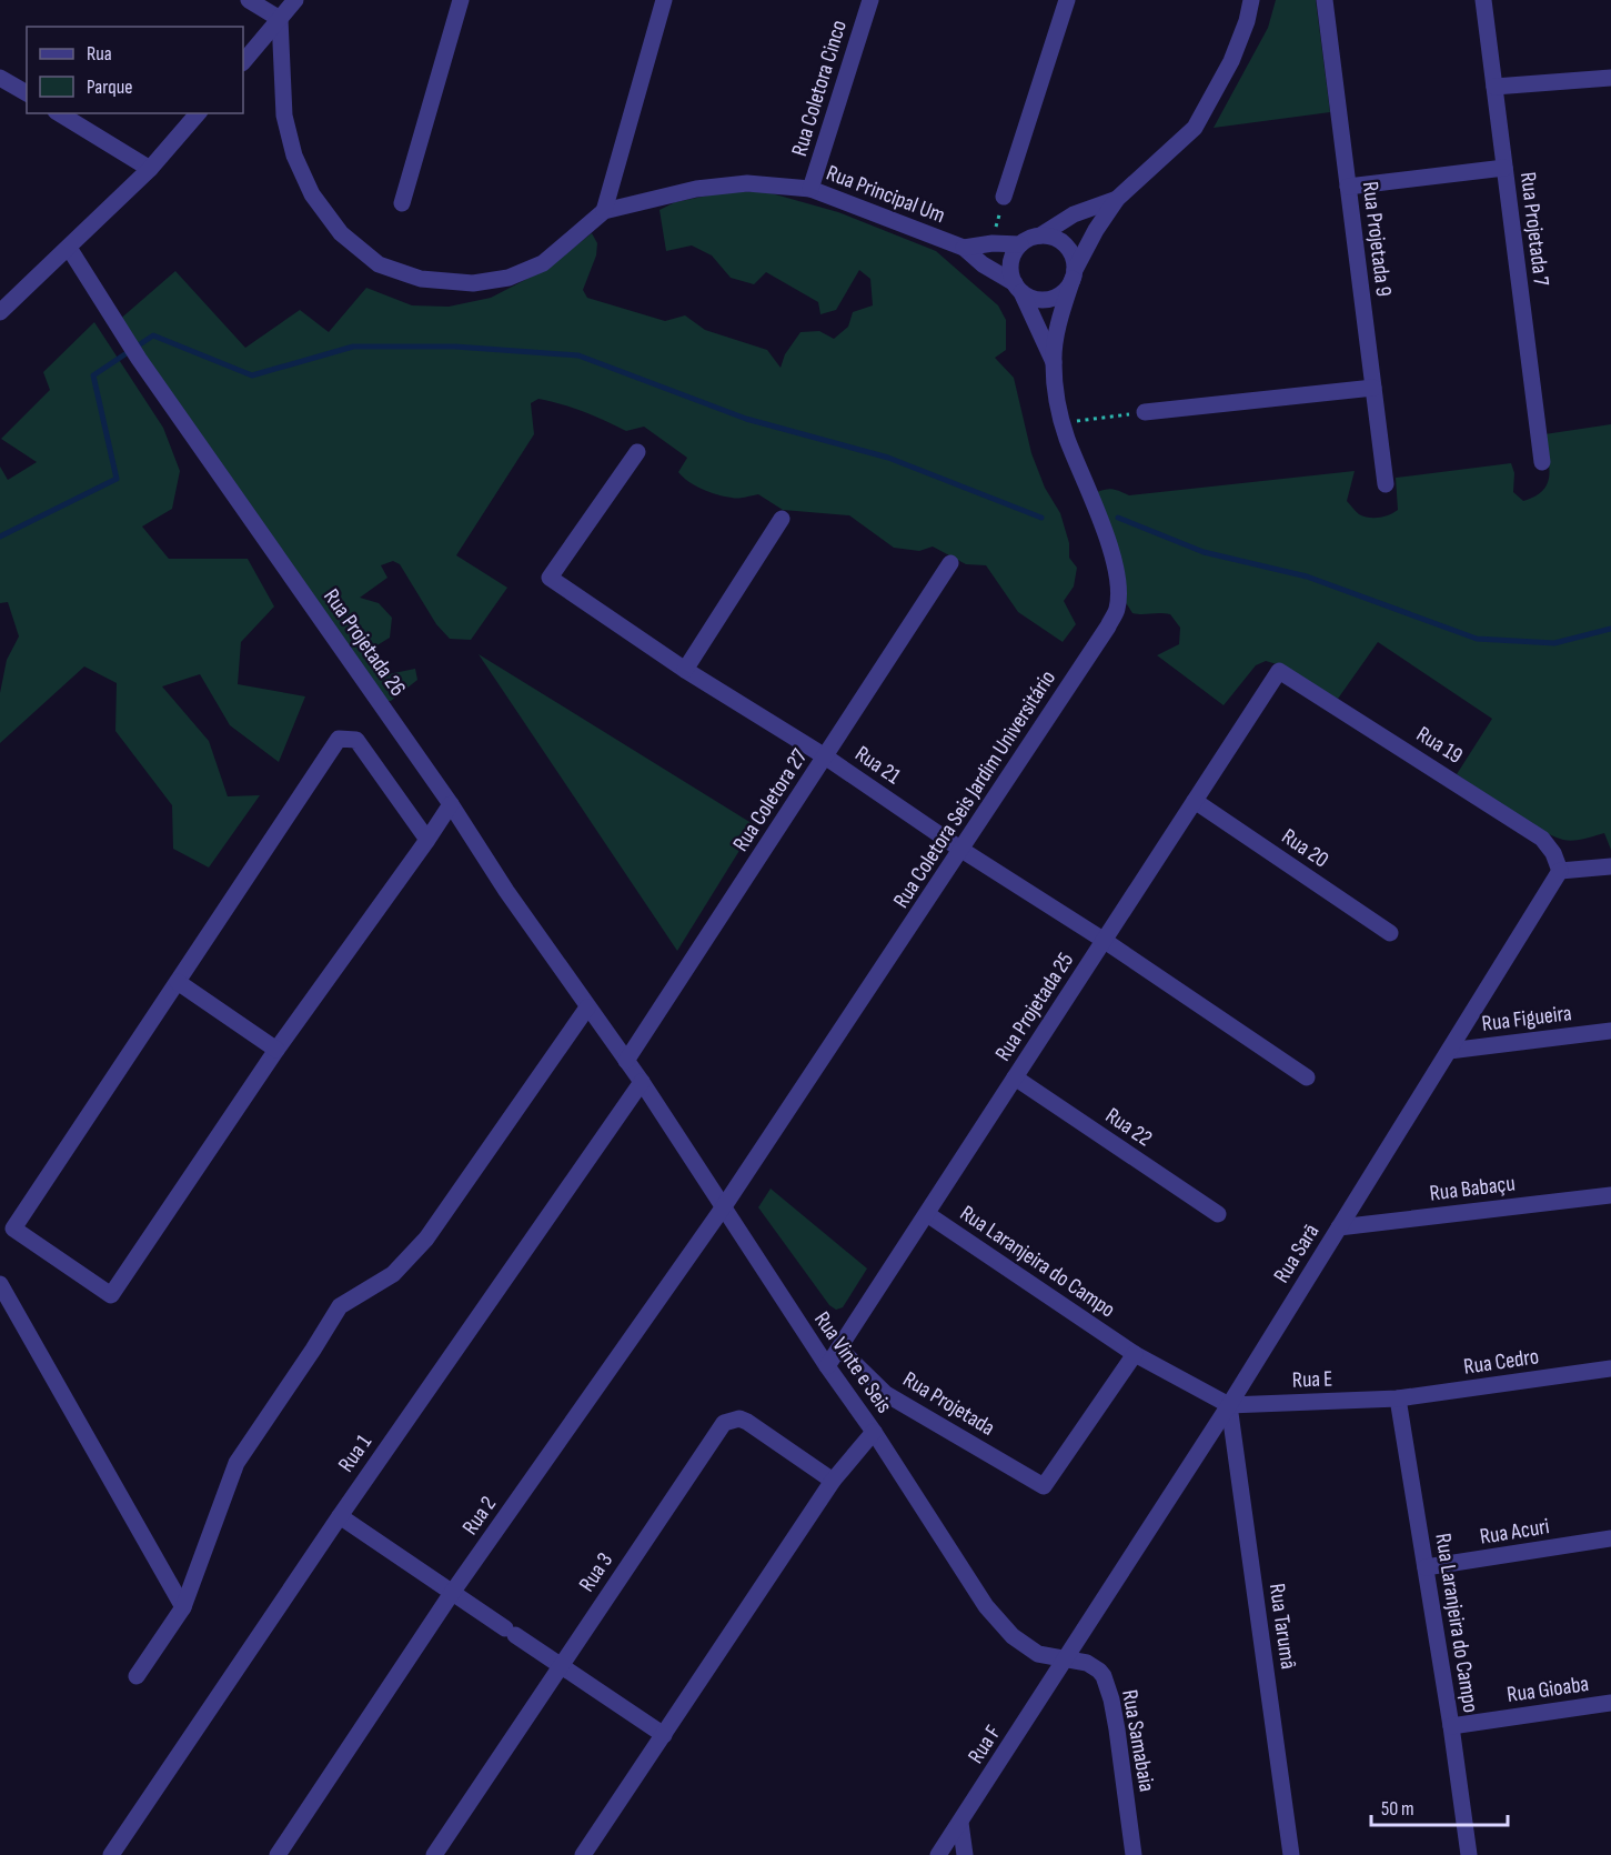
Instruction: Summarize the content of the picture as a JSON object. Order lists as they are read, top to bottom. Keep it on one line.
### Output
{"streets":{"street":["Rua Coletora Cinco","Rua Principal Um","Rua Projetada 7","Rua Projetada 9","Rua Projetada 26","Rua 19","Rua 21","Rua Coletora Seis Jardim Universitário","Rua Coletora 27","Rua 20","Rua Projetada 25","Rua Figueira","Rua 22","Rua Babaçu","Rua Sarã","Rua Laranjeira do Campo","Rua Cedro","Rua Vinte e Seis","Rua E","Rua Projetada","Rua 1","Rua 2","Rua Acuri","Rua 3","Rua Tarumâ","Rua Gioaba","Rua Samabaia","Rua F"]},"crossings":[["Rua Coletora Cinco","Rua Principal Um"],["Rua Projetada 26","Rua Coletora 27"],["Rua Projetada 26","Rua Vinte e Seis"],["Rua 19","Rua Projetada 25"],["Rua 19","Rua Sarã"],["Rua 21","Rua Coletora Seis Jardim Universitário"],["Rua 21","Rua Coletora 27"],["Rua 21","Rua Projetada 25"],["Rua Coletora Seis Jardim Universitário","Rua Vinte e Seis"],["Rua Coletora Seis Jardim Universitário","Rua 2"],["Rua Coletora 27","Rua Vinte e Seis"],["Rua 20","Rua Projetada 25"],["Rua Projetada 25","Rua 22"],["Rua Projetada 25","Rua Laranjeira do Campo"],["Rua Projetada 25","Rua Vinte e Seis"],["Rua Projetada 25","Rua Projetada"],["Rua Figueira","Rua Sarã"],["Rua Babaçu","Rua Sarã"],["Rua Sarã","Rua Laranjeira do Campo"],["Rua Sarã","Rua Vinte e Seis"],["Rua Sarã","Rua E"],["Rua Sarã","Rua Tarumâ"],["Rua Sarã","Rua Samabaia"],["Rua Sarã","Rua F"],["Rua Laranjeira do Campo","Rua Cedro"],["Rua Laranjeira do Campo","Rua E"],["Rua Laranjeira do Campo","Rua Projetada"],["Rua Laranjeira do Campo","Rua Acuri"],["Rua Laranjeira do Campo","Rua Tarumâ"],["Rua Laranjeira do Campo","Rua Gioaba"],["Rua Cedro","Rua E"],["Rua Vinte e Seis","Rua 1"],["Rua Vinte e Seis","Rua 2"],["Rua Vinte e Seis","Rua Samabaia"],["Rua Vinte e Seis","Rua F"],["Rua E","Rua Tarumâ"],["Rua Samabaia","Rua F"]],"legend":["Rua","Parque"],"scale_bar":"50 m"}
